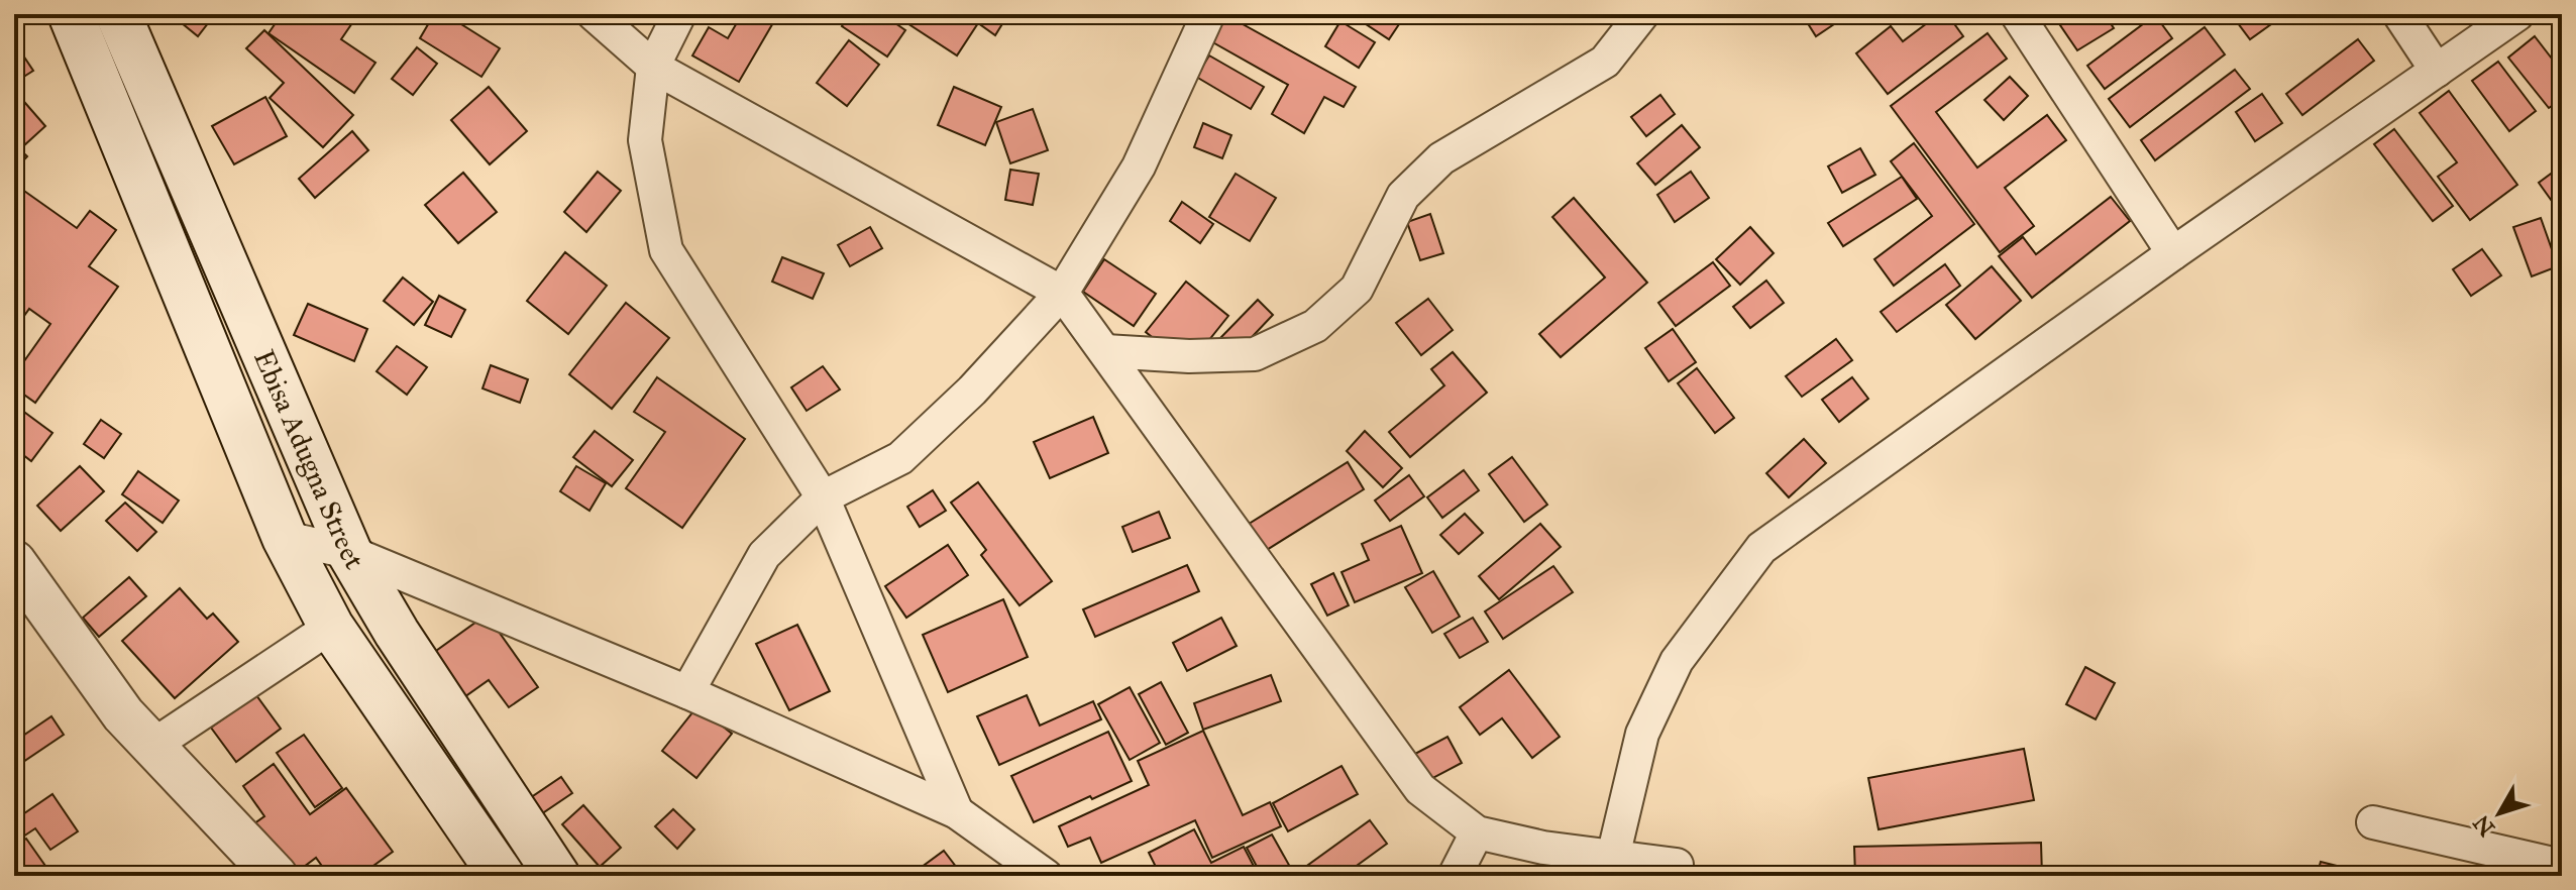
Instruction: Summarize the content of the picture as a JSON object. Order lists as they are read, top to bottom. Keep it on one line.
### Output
{"streets":{"main road":["Ebisa Adugna Street"]},"north":"bottom left"}
